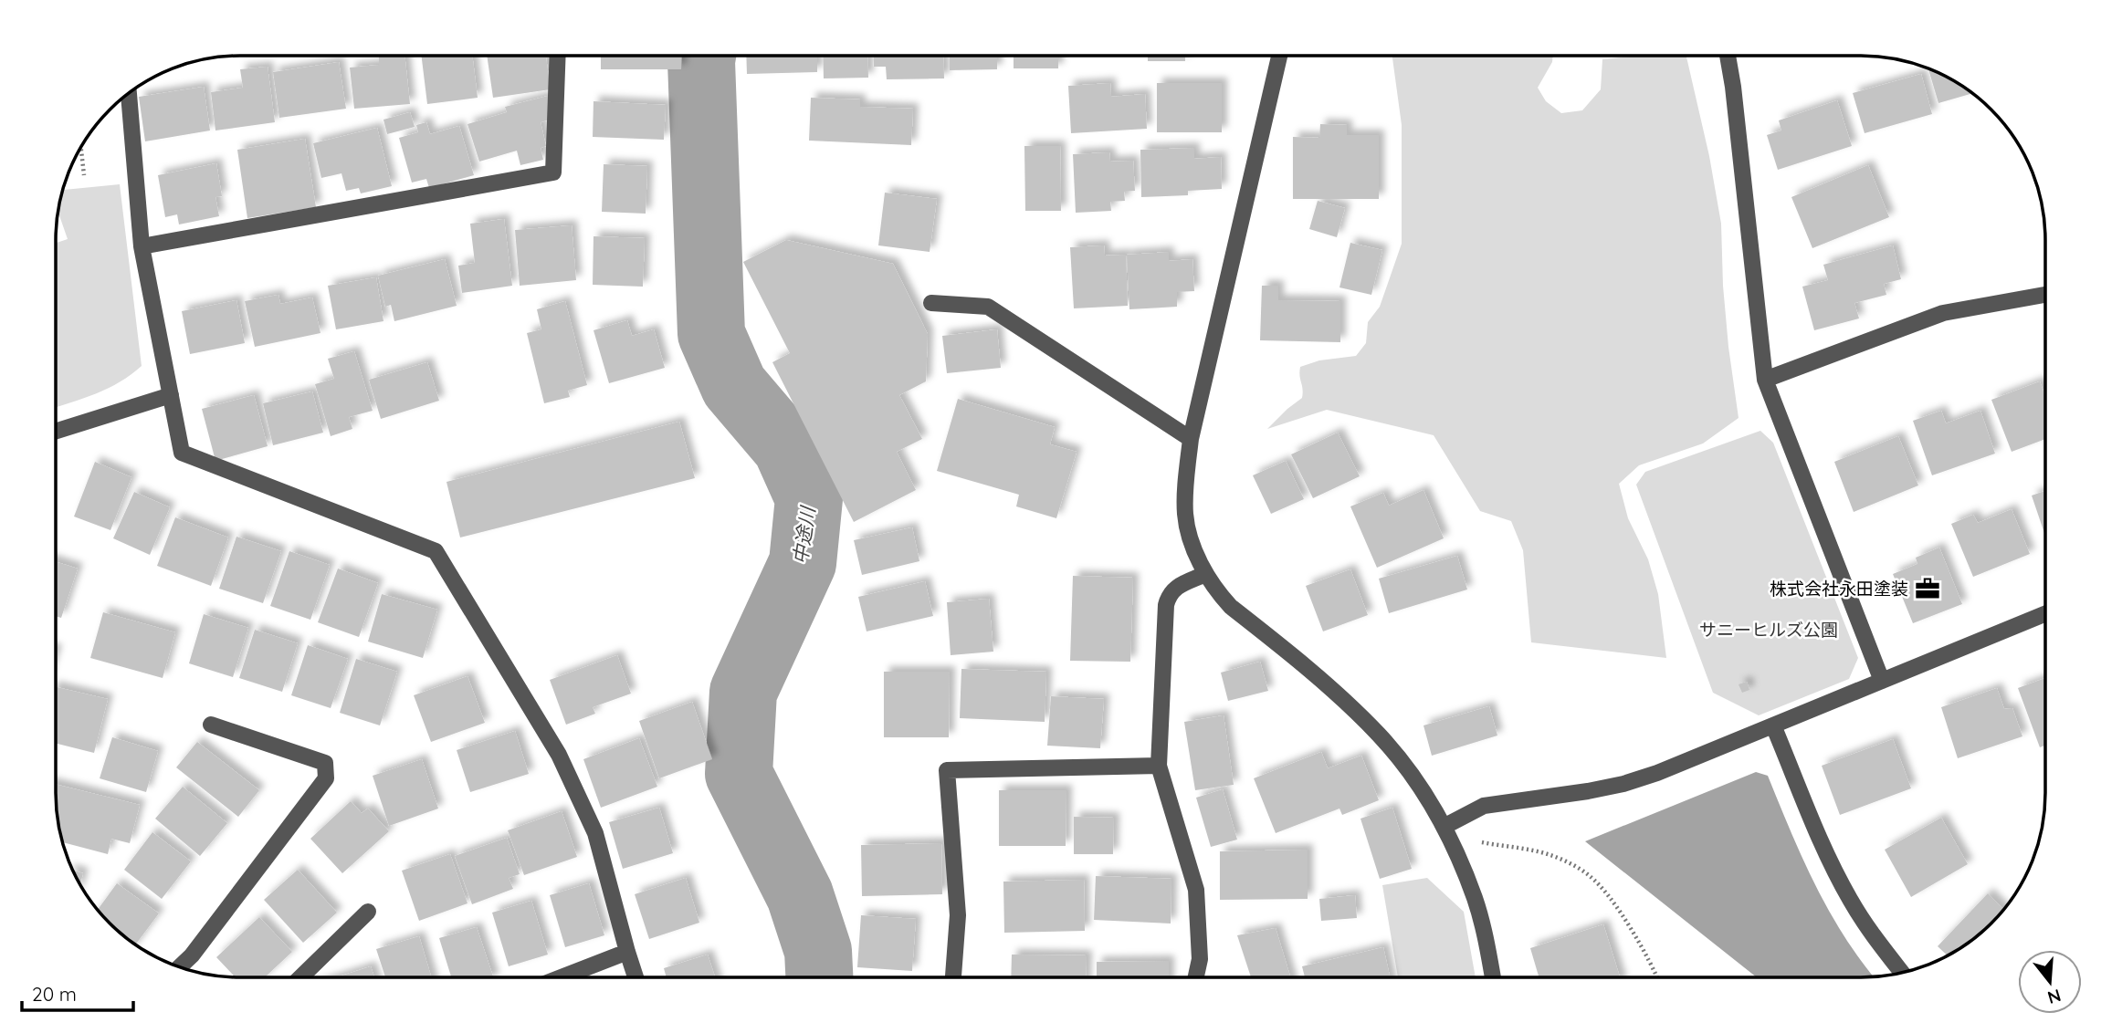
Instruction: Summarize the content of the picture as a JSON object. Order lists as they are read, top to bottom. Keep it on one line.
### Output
{"water":["中途川"],"parks":["サニーヒルズ公園"],"places":{"office":["株式会社永田塗装"]},"scale_bar":"20 m","north":"bottom"}
